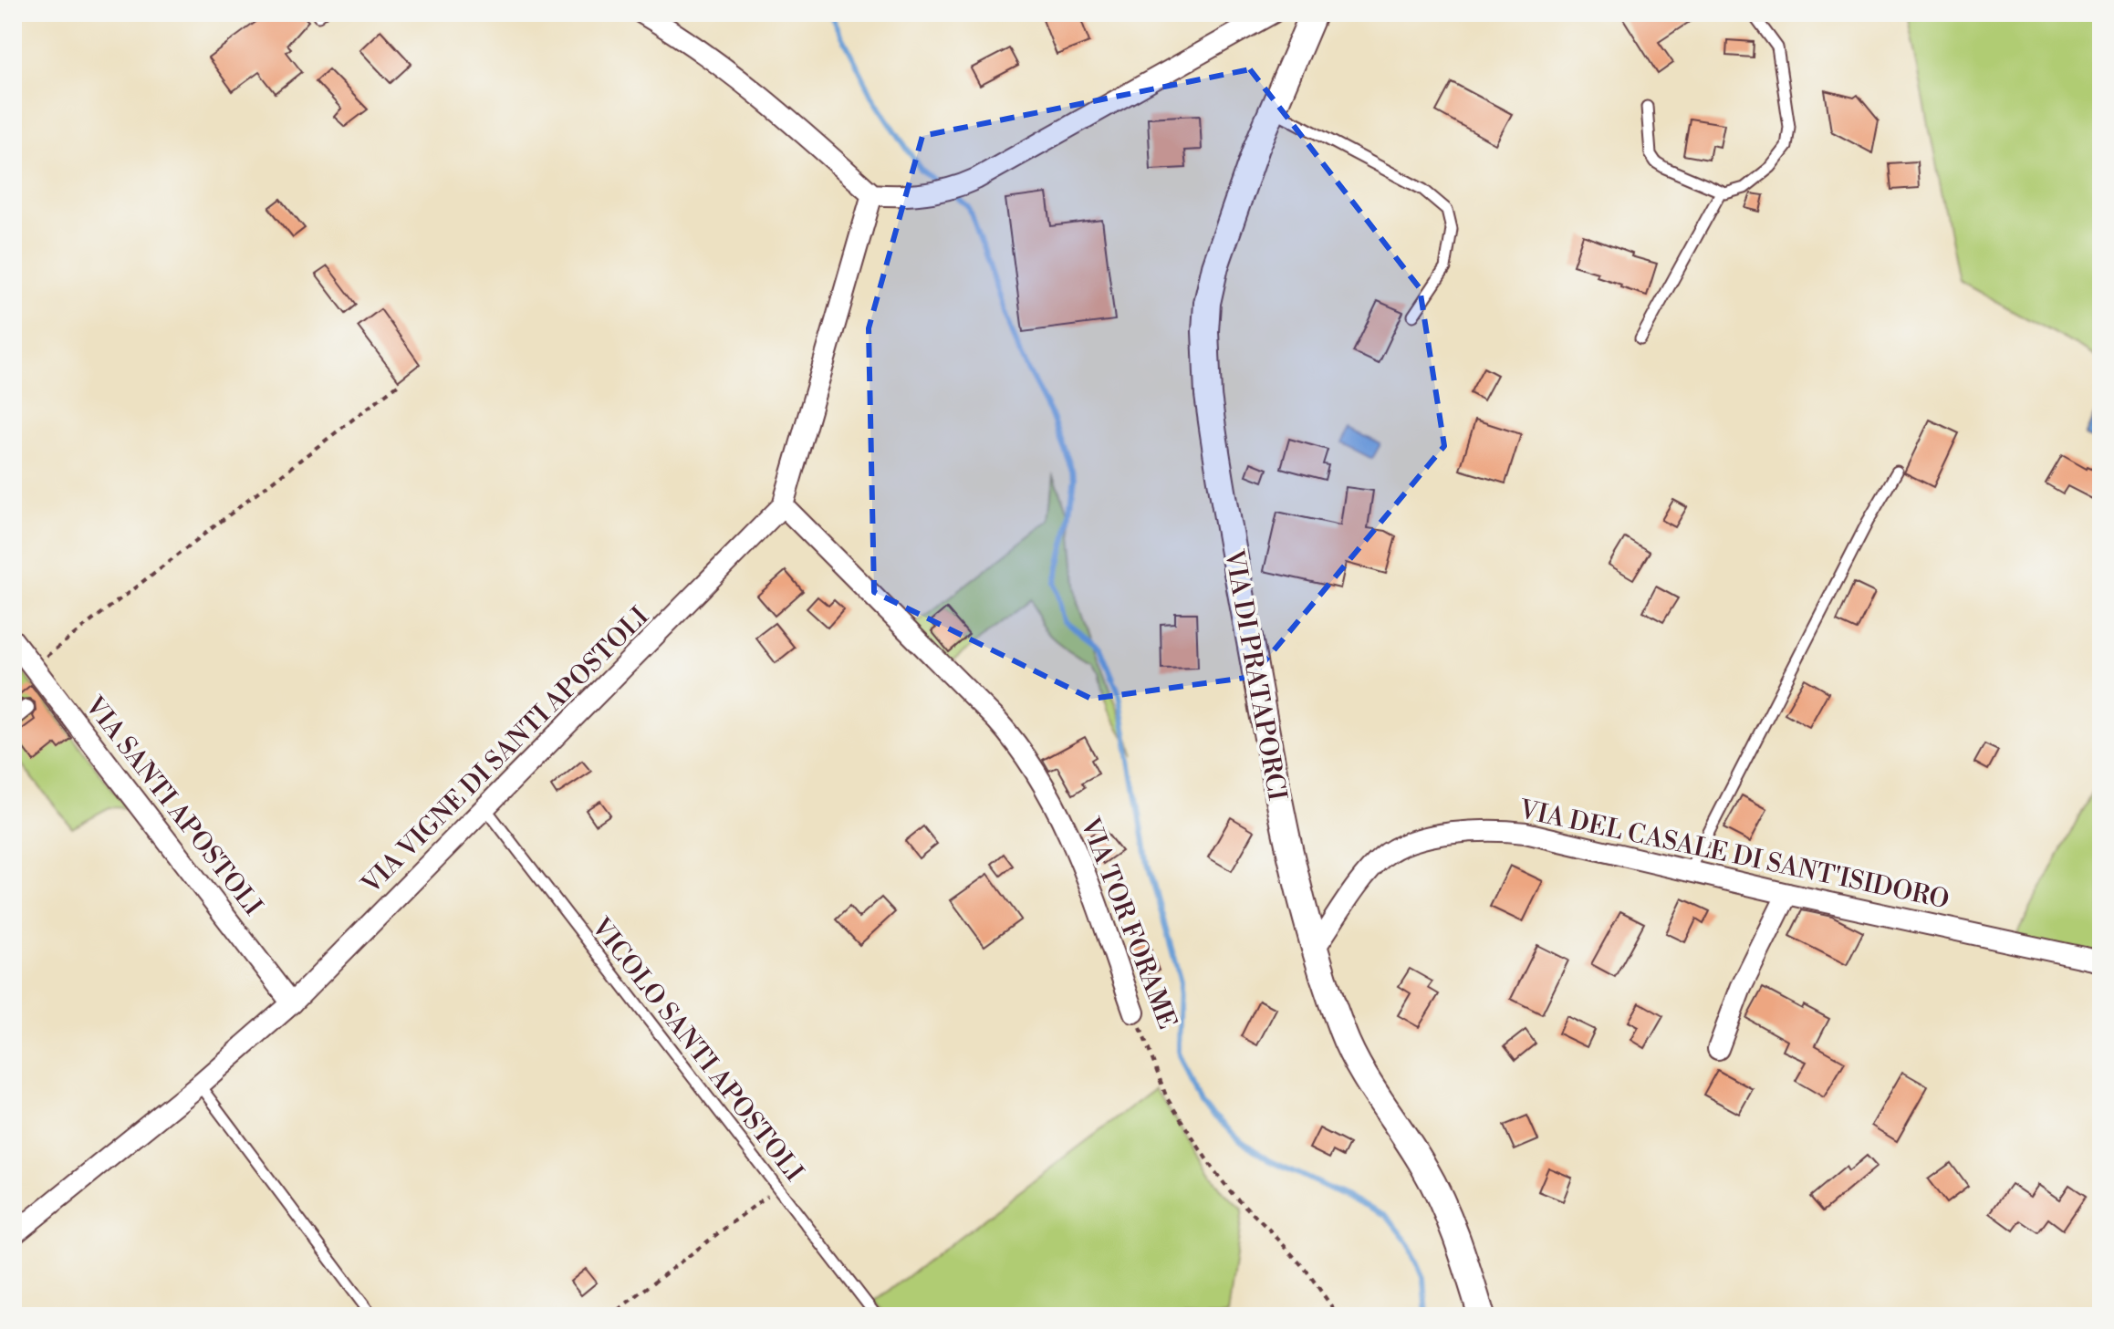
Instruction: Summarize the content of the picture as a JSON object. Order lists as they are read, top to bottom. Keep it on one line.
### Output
{"streets":{"street":["VIA DI PRATAPORCI","VIA VIGNE DI SANTI APOSTOLI","VIA SANTI APOSTOLI","VIA DEL CASALE DI SANT'ISIDORO","VIA TOR FORAME"],"lane":["VICOLO SANTI APOSTOLI"]},"crossings":[["VIA DI PRATAPORCI","VIA DEL CASALE DI SANT'ISIDORO"],["VIA VIGNE DI SANTI APOSTOLI","VIA SANTI APOSTOLI"],["VIA VIGNE DI SANTI APOSTOLI","VIA TOR FORAME"],["VIA VIGNE DI SANTI APOSTOLI","VICOLO SANTI APOSTOLI"]]}
